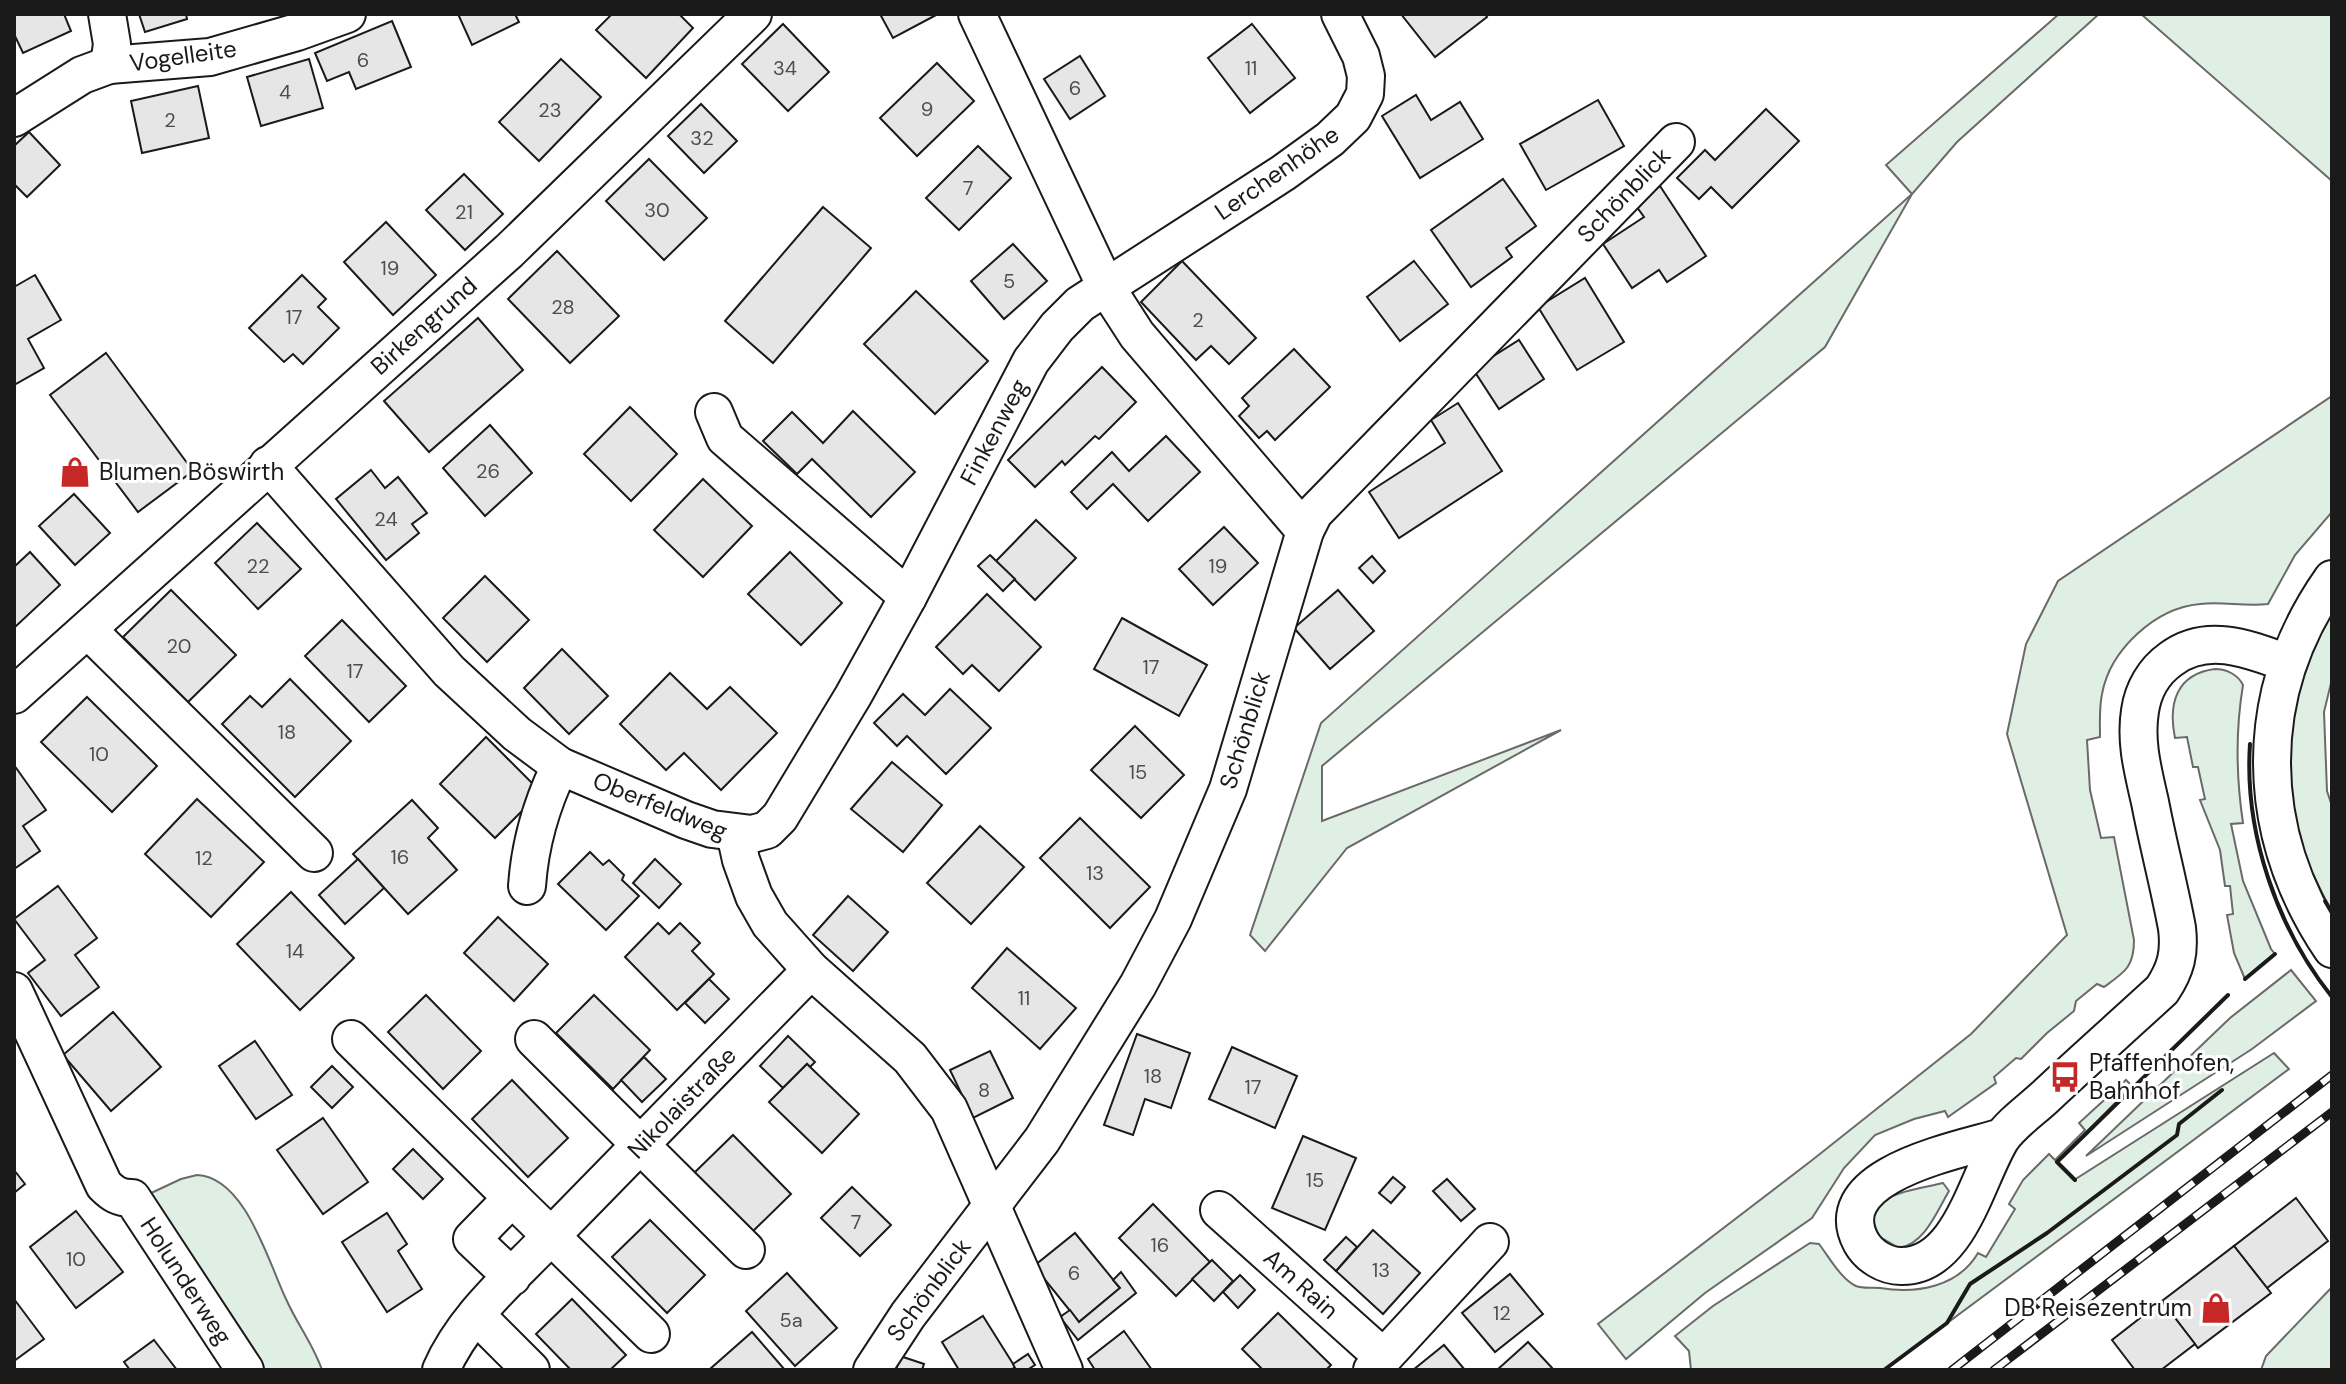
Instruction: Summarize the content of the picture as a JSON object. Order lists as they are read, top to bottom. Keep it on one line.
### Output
{"streets":{"street":["Vogelleite","Lerchenhöhe","Schönblick","Birkengrund","Finkenweg","Oberfeldweg","Nikolaistraße","Holunderweg","Am Rain"]},"crossings":[["Lerchenhöhe","Finkenweg"],["Schönblick","Oberfeldweg"],["Birkengrund","Oberfeldweg"],["Finkenweg","Oberfeldweg"],["Oberfeldweg","Nikolaistraße"]],"places":{"shop":["Blumen Böswirth","DB Reisezentrum"],"bus stop":["Pfaffenhofen, Bahnhof"]},"house_numbers":["6","34","11","6","4","9","23","2","32","7","30","21","19","5","28","17","2","26","24","22","19","20","17","17","18","10","15","16","12","13","14","11","18","17","8","15","7","16","10","13","6","12","5a"]}
